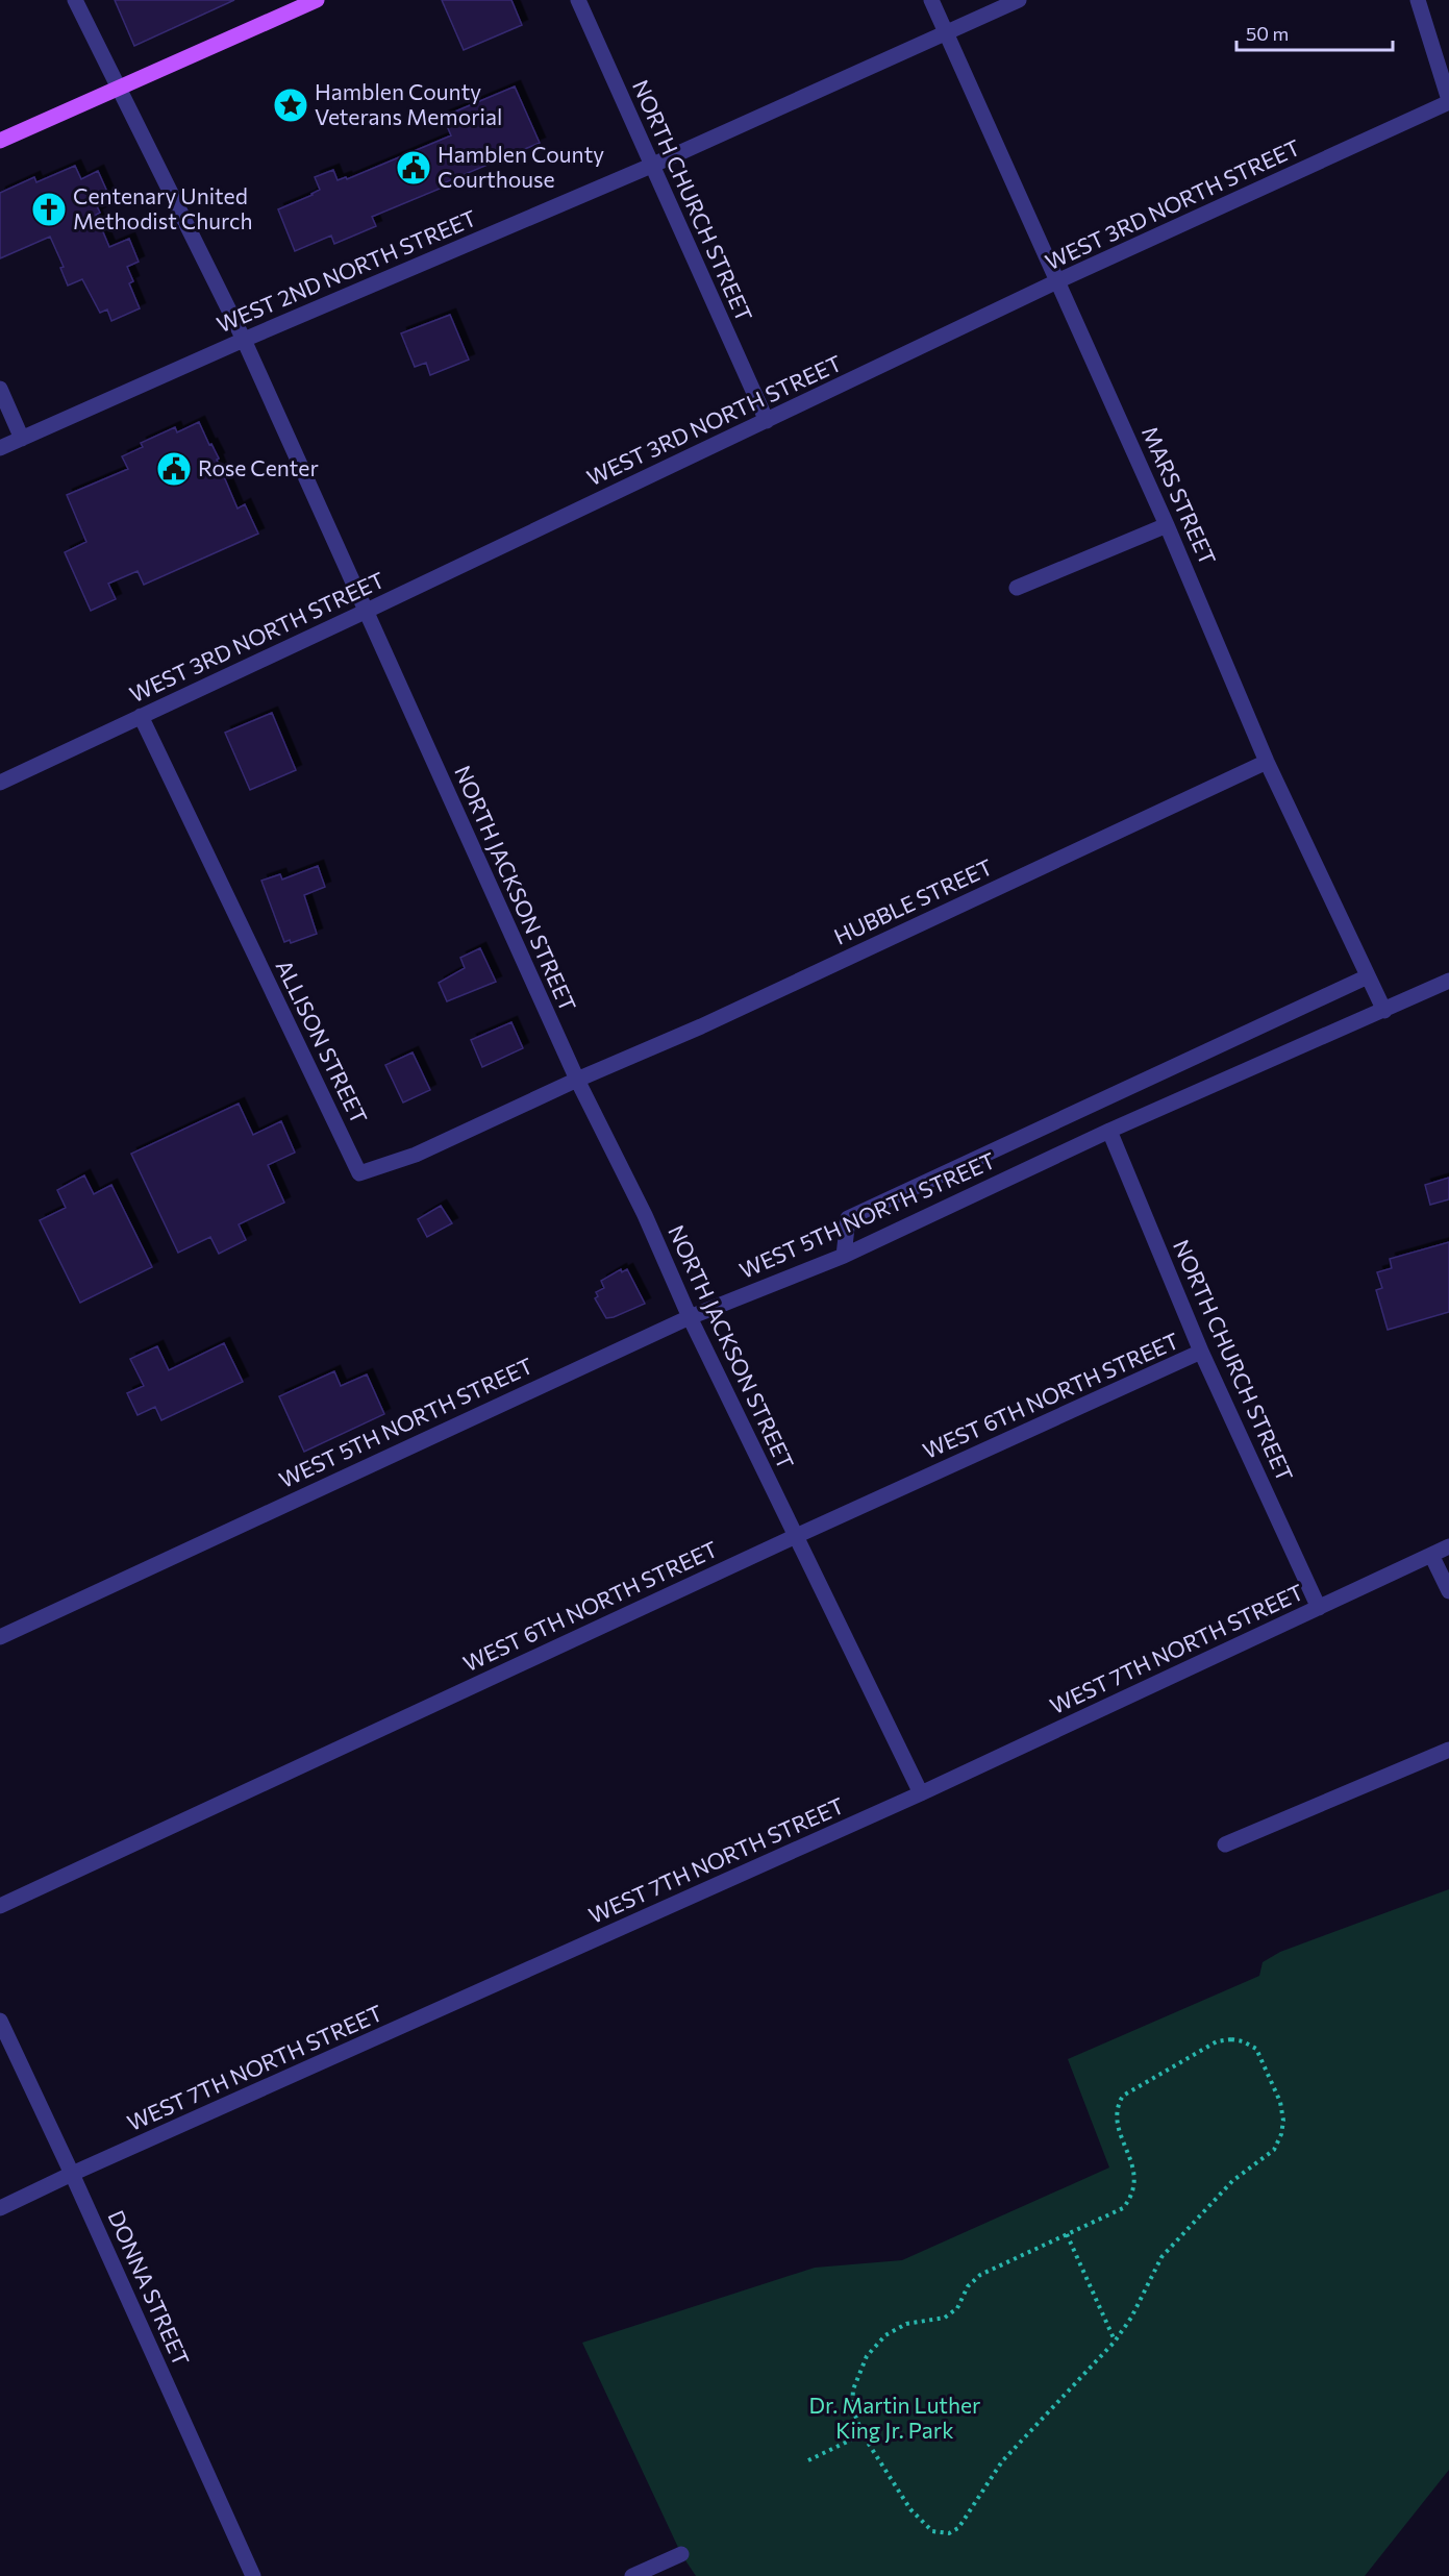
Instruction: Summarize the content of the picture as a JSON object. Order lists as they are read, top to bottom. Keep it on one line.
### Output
{"streets":{"street":["NORTH CHURCH STREET","WEST 3RD NORTH STREET","WEST 2ND NORTH STREET","MARS STREET","NORTH JACKSON STREET","HUBBLE STREET","ALLISON STREET","WEST 5TH NORTH STREET","WEST 6TH NORTH STREET","WEST 7TH NORTH STREET","DONNA STREET"]},"crossings":[["NORTH CHURCH STREET","WEST 3RD NORTH STREET"],["NORTH CHURCH STREET","WEST 2ND NORTH STREET"],["NORTH CHURCH STREET","WEST 5TH NORTH STREET"],["NORTH CHURCH STREET","WEST 6TH NORTH STREET"],["NORTH CHURCH STREET","WEST 7TH NORTH STREET"],["WEST 3RD NORTH STREET","MARS STREET"],["WEST 3RD NORTH STREET","NORTH JACKSON STREET"],["WEST 3RD NORTH STREET","ALLISON STREET"],["WEST 2ND NORTH STREET","MARS STREET"],["WEST 2ND NORTH STREET","NORTH JACKSON STREET"],["MARS STREET","HUBBLE STREET"],["MARS STREET","WEST 5TH NORTH STREET"],["NORTH JACKSON STREET","HUBBLE STREET"],["NORTH JACKSON STREET","ALLISON STREET"],["NORTH JACKSON STREET","WEST 5TH NORTH STREET"],["NORTH JACKSON STREET","WEST 6TH NORTH STREET"],["NORTH JACKSON STREET","WEST 7TH NORTH STREET"],["HUBBLE STREET","ALLISON STREET"],["WEST 7TH NORTH STREET","DONNA STREET"]],"parks":["Dr. Martin Luther King Jr. Park"],"places":{"place":["Hamblen County Veterans Memorial"],"public building":["Hamblen County Courthouse","Rose Center"],"church":["Centenary United Methodist Church"]},"scale_bar":"50 m"}
